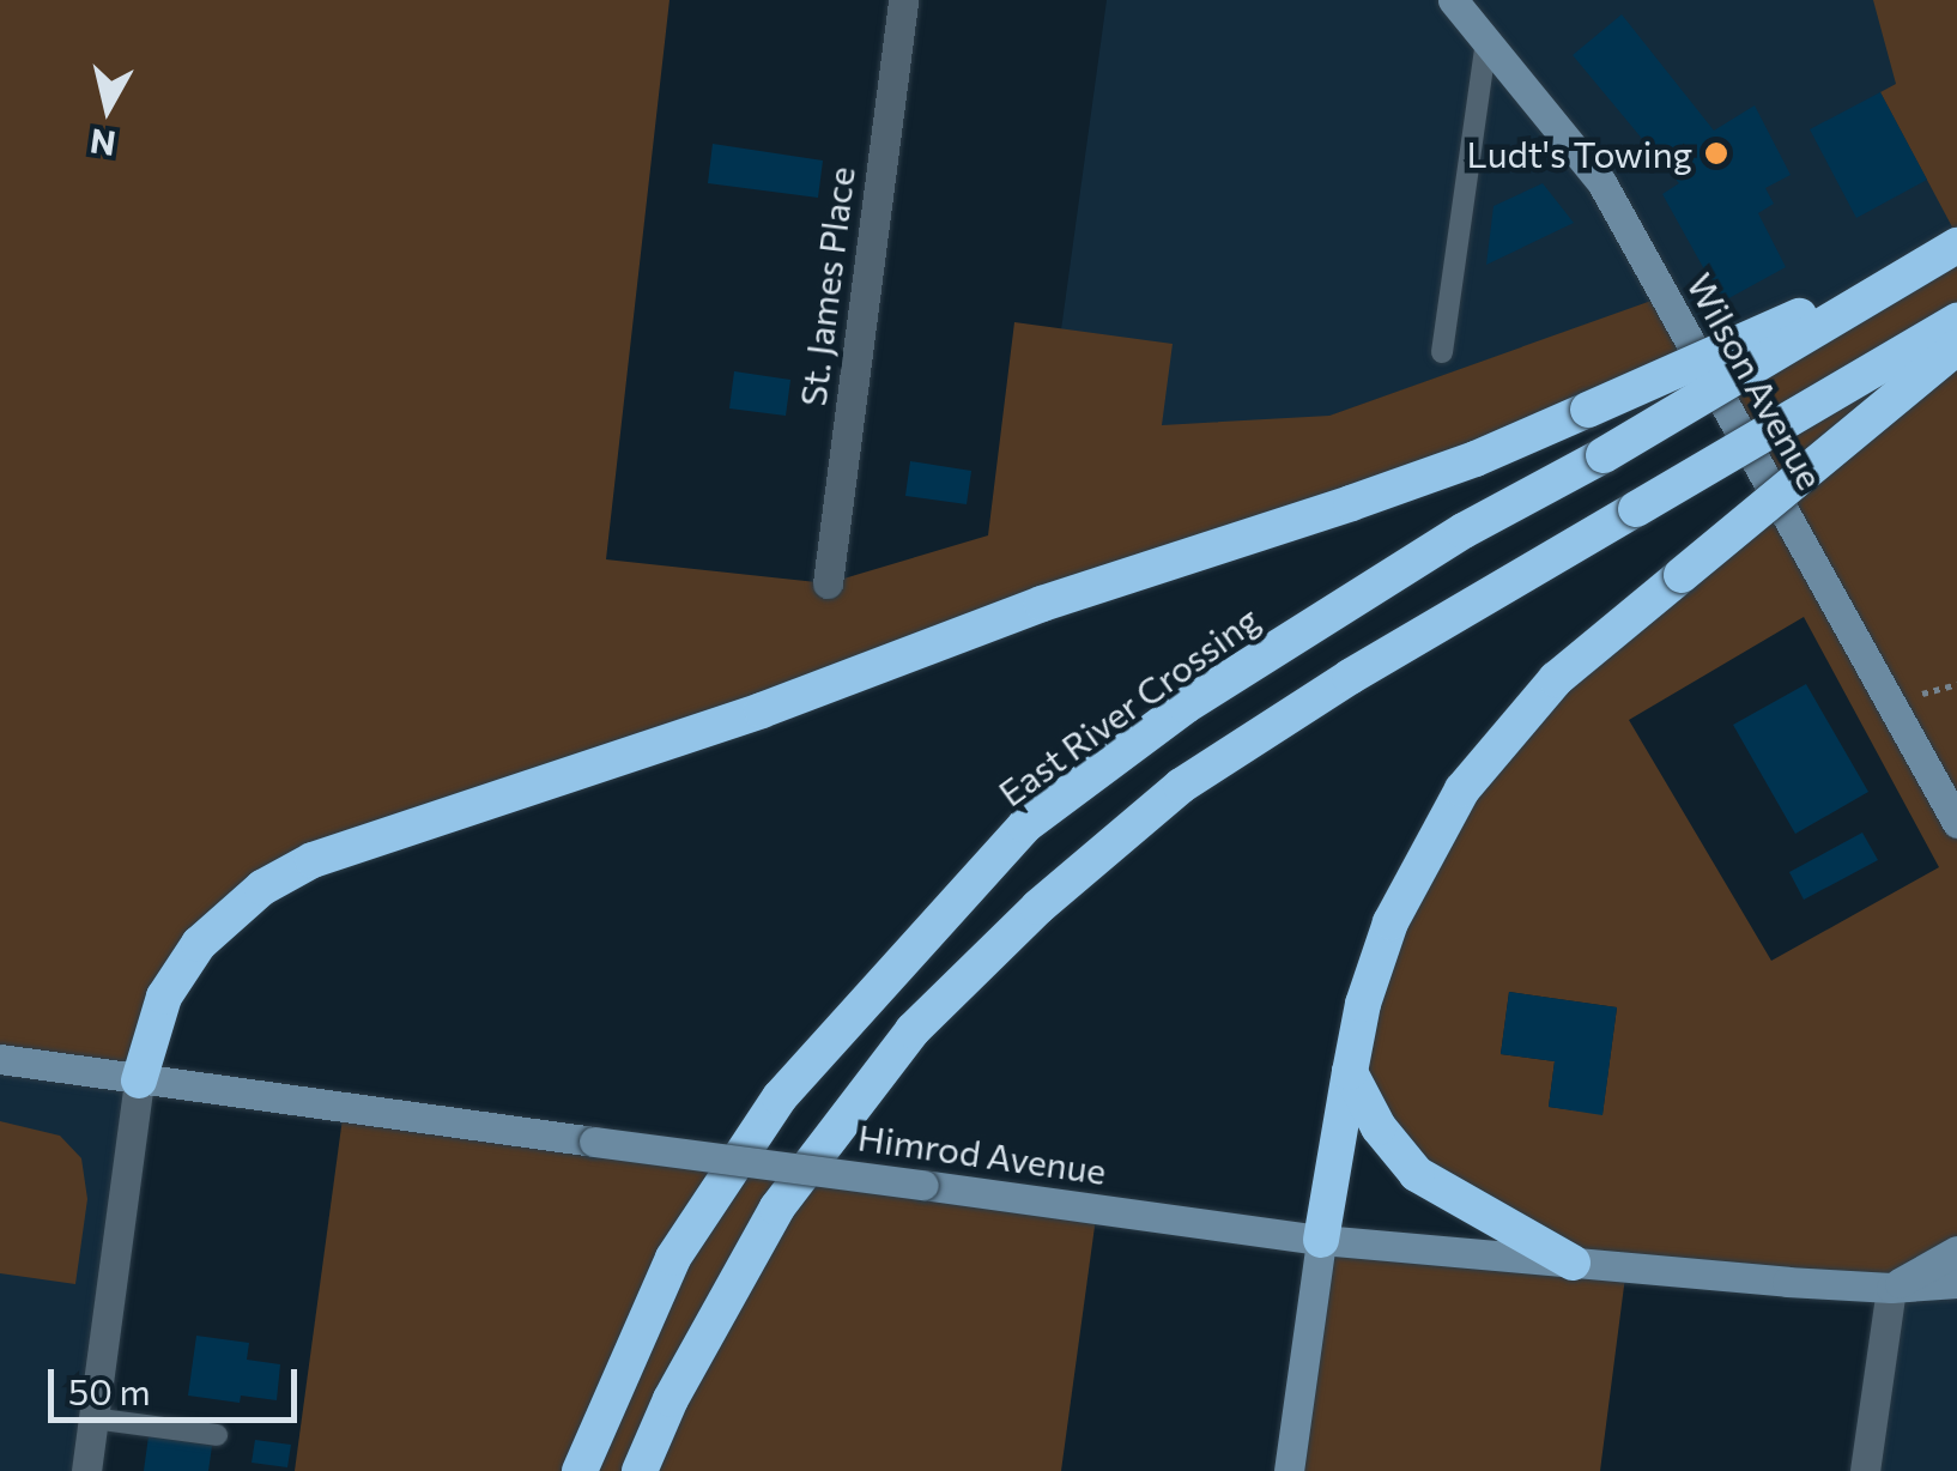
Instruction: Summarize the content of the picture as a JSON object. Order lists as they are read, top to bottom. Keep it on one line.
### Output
{"streets":{"highway":["East River Crossing"],"main road":["Wilson Avenue","Himrod Avenue"],"street":["St. James Place"]},"places":["Ludt's Towing"],"scale_bar":"50 m","north":"bottom"}
